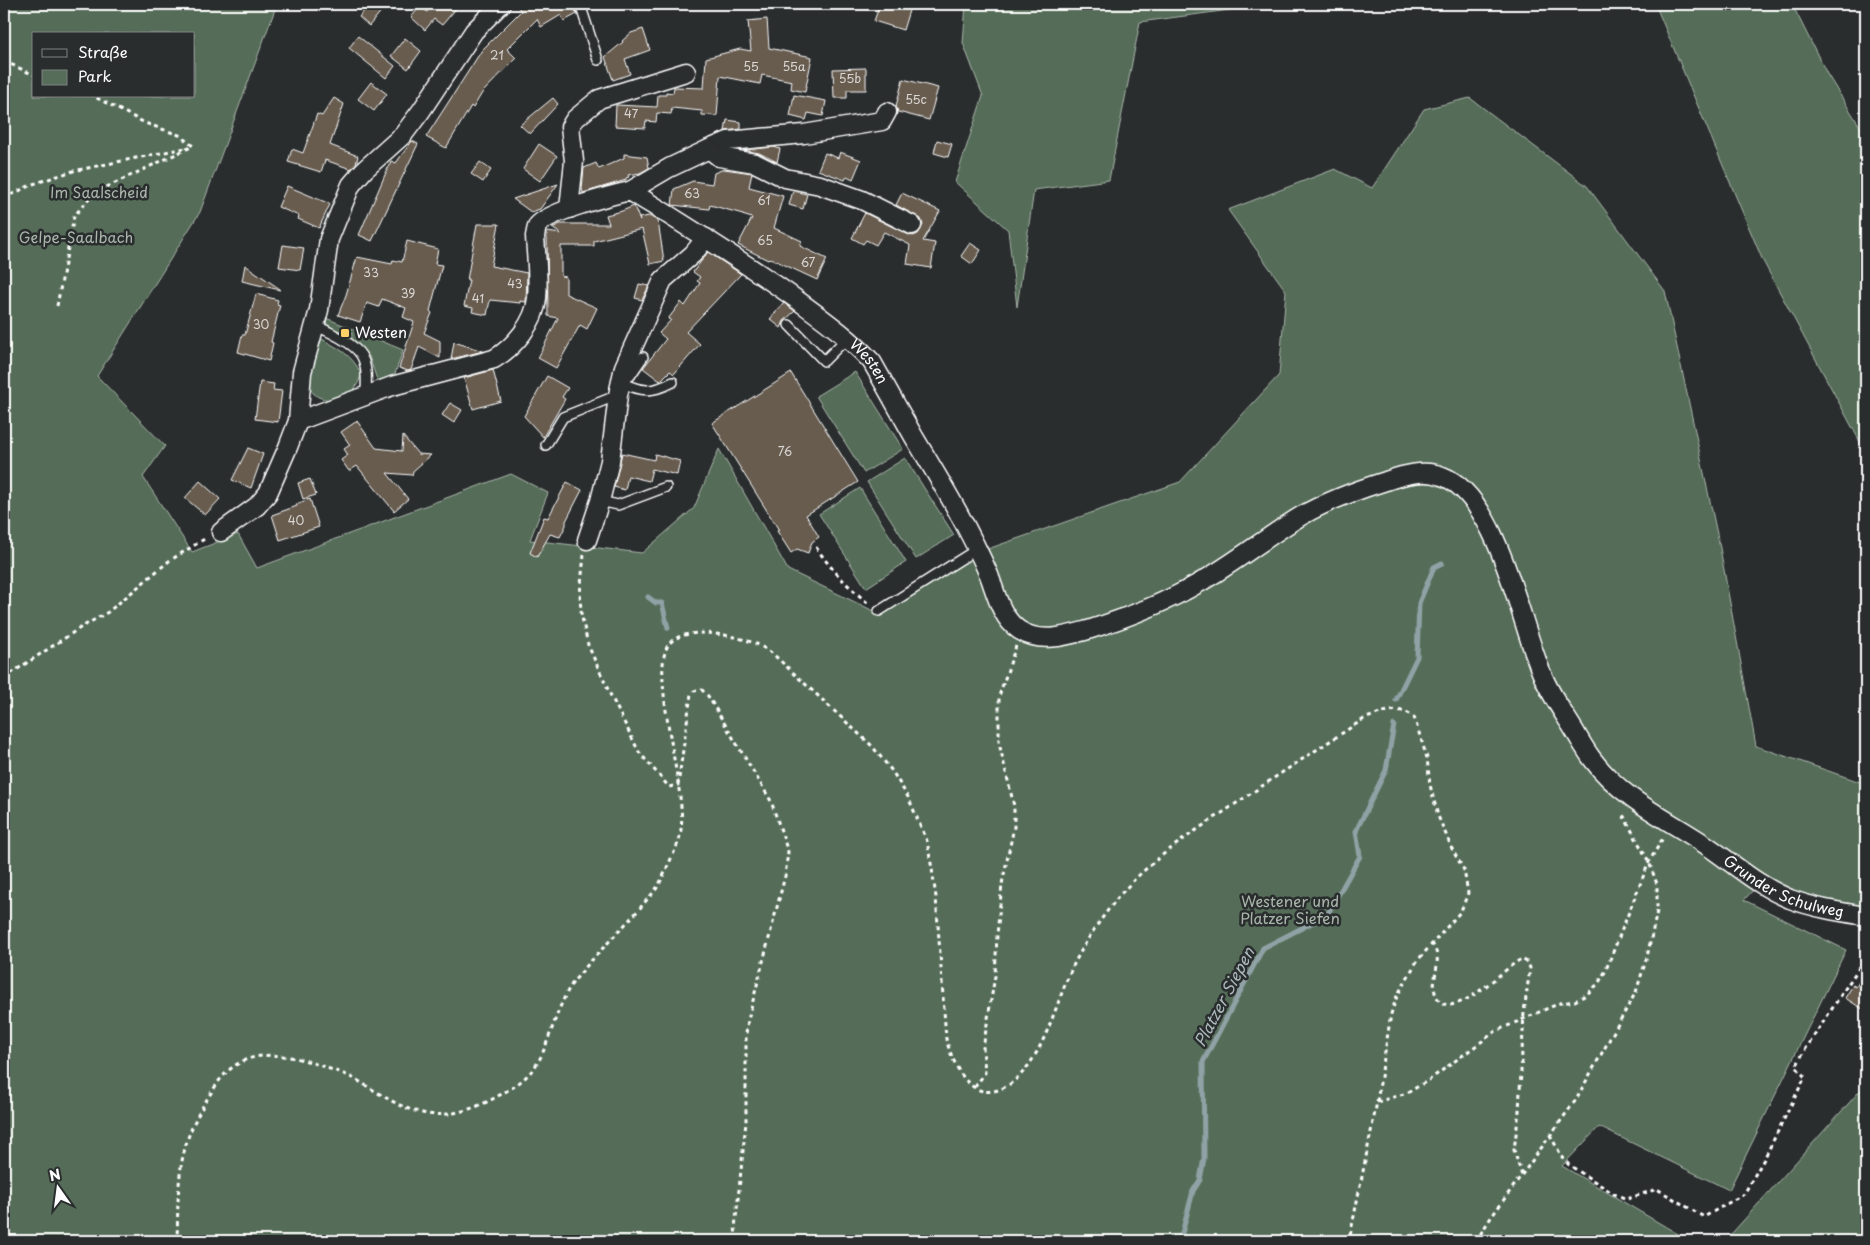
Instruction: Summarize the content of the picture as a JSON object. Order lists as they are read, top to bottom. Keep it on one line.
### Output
{"streets":{"street":["Westen","Grunder Schulweg"]},"crossings":[["Westen","Grunder Schulweg"]],"water":["Platzer Siepen"],"parks":["Im Saalscheid","Gelpe-Saalbach","Westener und Platzer Siefen"],"places":{"transit":["Westen"]},"house_numbers":["21","55","55a","55b","55c","47","63","61","65","67","33","43","39","41","30","76","40"],"legend":["Straße","Park"],"north":"top"}
